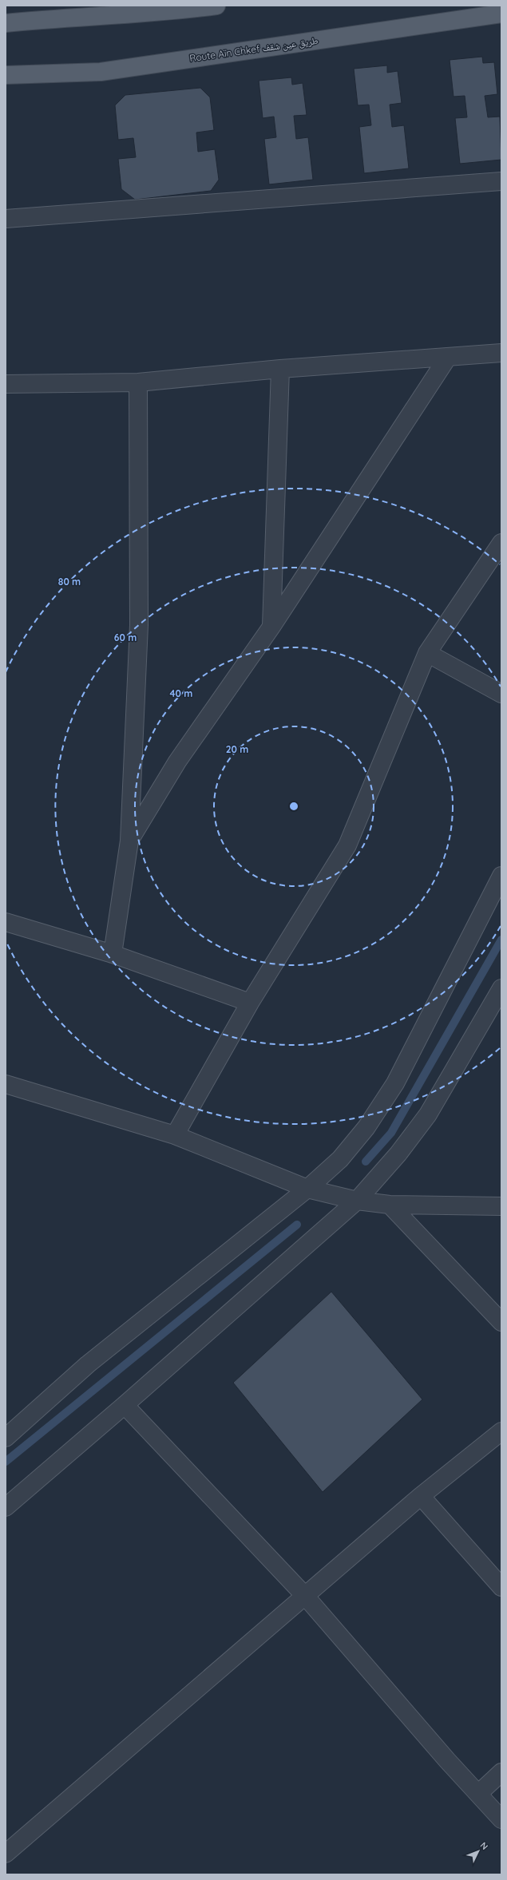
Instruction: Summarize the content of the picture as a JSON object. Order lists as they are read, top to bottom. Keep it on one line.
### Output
{"streets":{"main road":["Route Aïn Chkef طريق عين شقف"]},"north":"top right","rings":["80 m","60 m","40 m","20 m"]}
